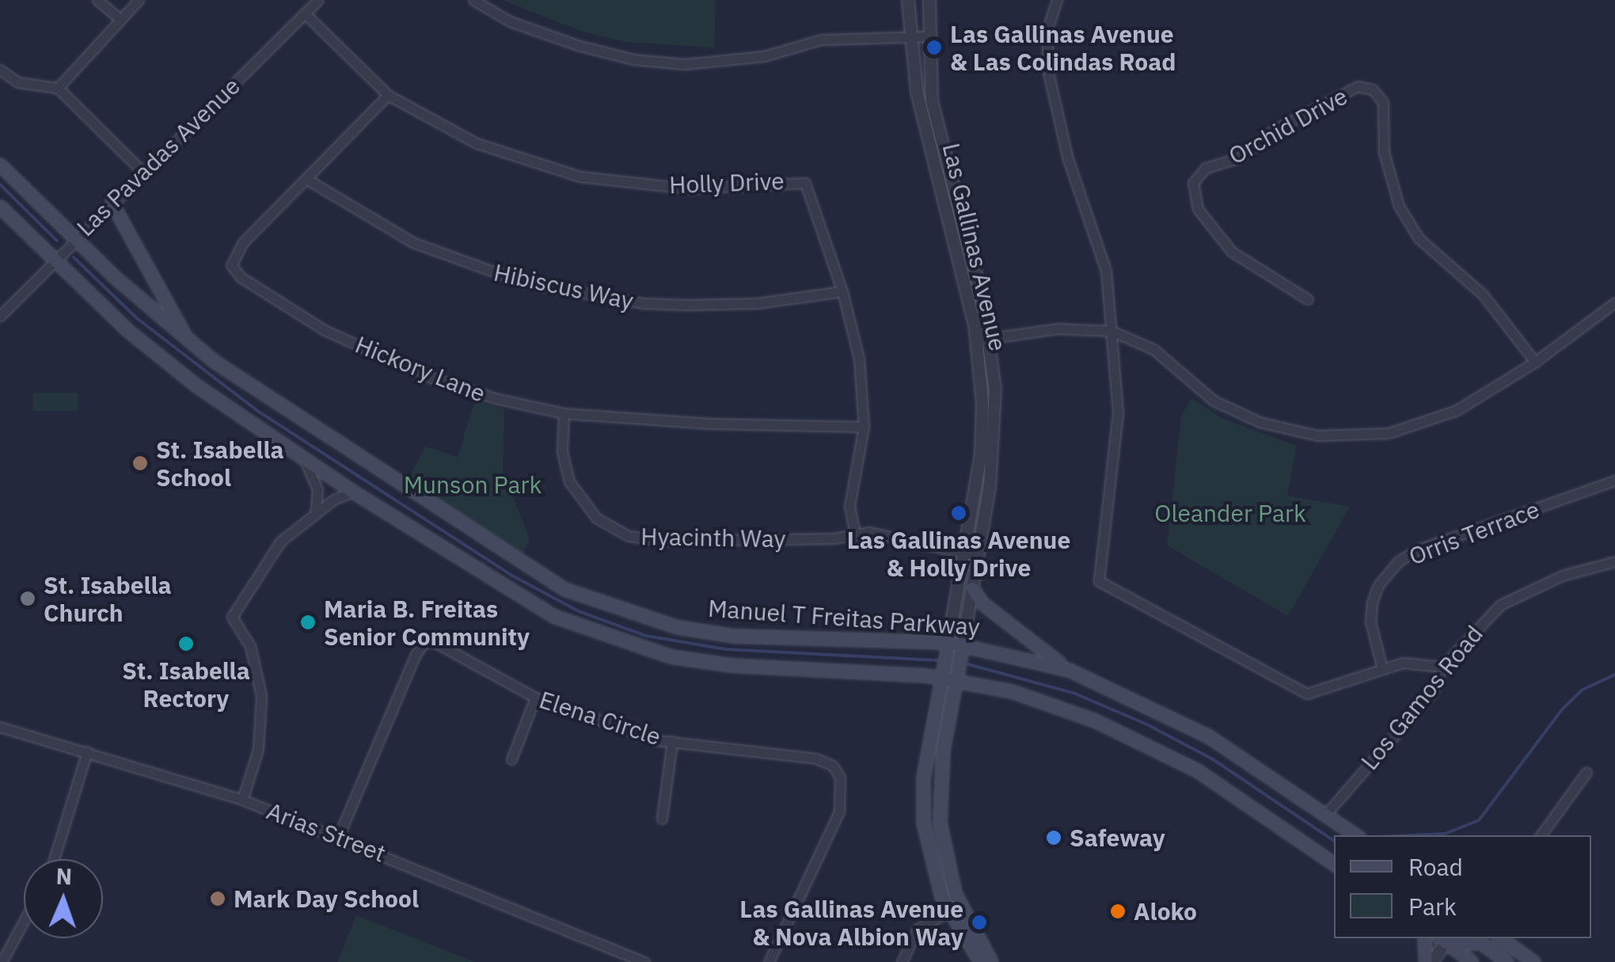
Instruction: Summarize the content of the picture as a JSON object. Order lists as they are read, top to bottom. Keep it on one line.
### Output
{"streets":{"main road":["Las Gallinas Avenue","Manuel T Freitas Parkway"],"street":["Orchid Drive","Las Pavadas Avenue","Holly Drive","Hibiscus Way","Hickory Lane","Orris Terrace","Hyacinth Way","Los Gamos Road","Elena Circle","Arias Street"]},"crossings":[["Las Pavadas Avenue","Holly Drive"],["Las Pavadas Avenue","Manuel T Freitas Parkway"],["Holly Drive","Hibiscus Way"],["Holly Drive","Hickory Lane"],["Holly Drive","Hyacinth Way"],["Las Gallinas Avenue","Manuel T Freitas Parkway"],["Hibiscus Way","Hickory Lane"],["Hickory Lane","Hyacinth Way"],["Manuel T Freitas Parkway","Los Gamos Road"],["Elena Circle","Arias Street"]],"parks":["Munson Park","Oleander Park"],"places":["Las Gallinas Avenue & Las Colindas Road","St. Isabella School","Las Gallinas Avenue & Holly Drive","St. Isabella Church","Maria B. Freitas Senior Community","St. Isabella Rectory","Safeway","Mark Day School","Aloko","Las Gallinas Avenue & Nova Albion Way"],"legend":["Road","Park"],"north":"top"}
